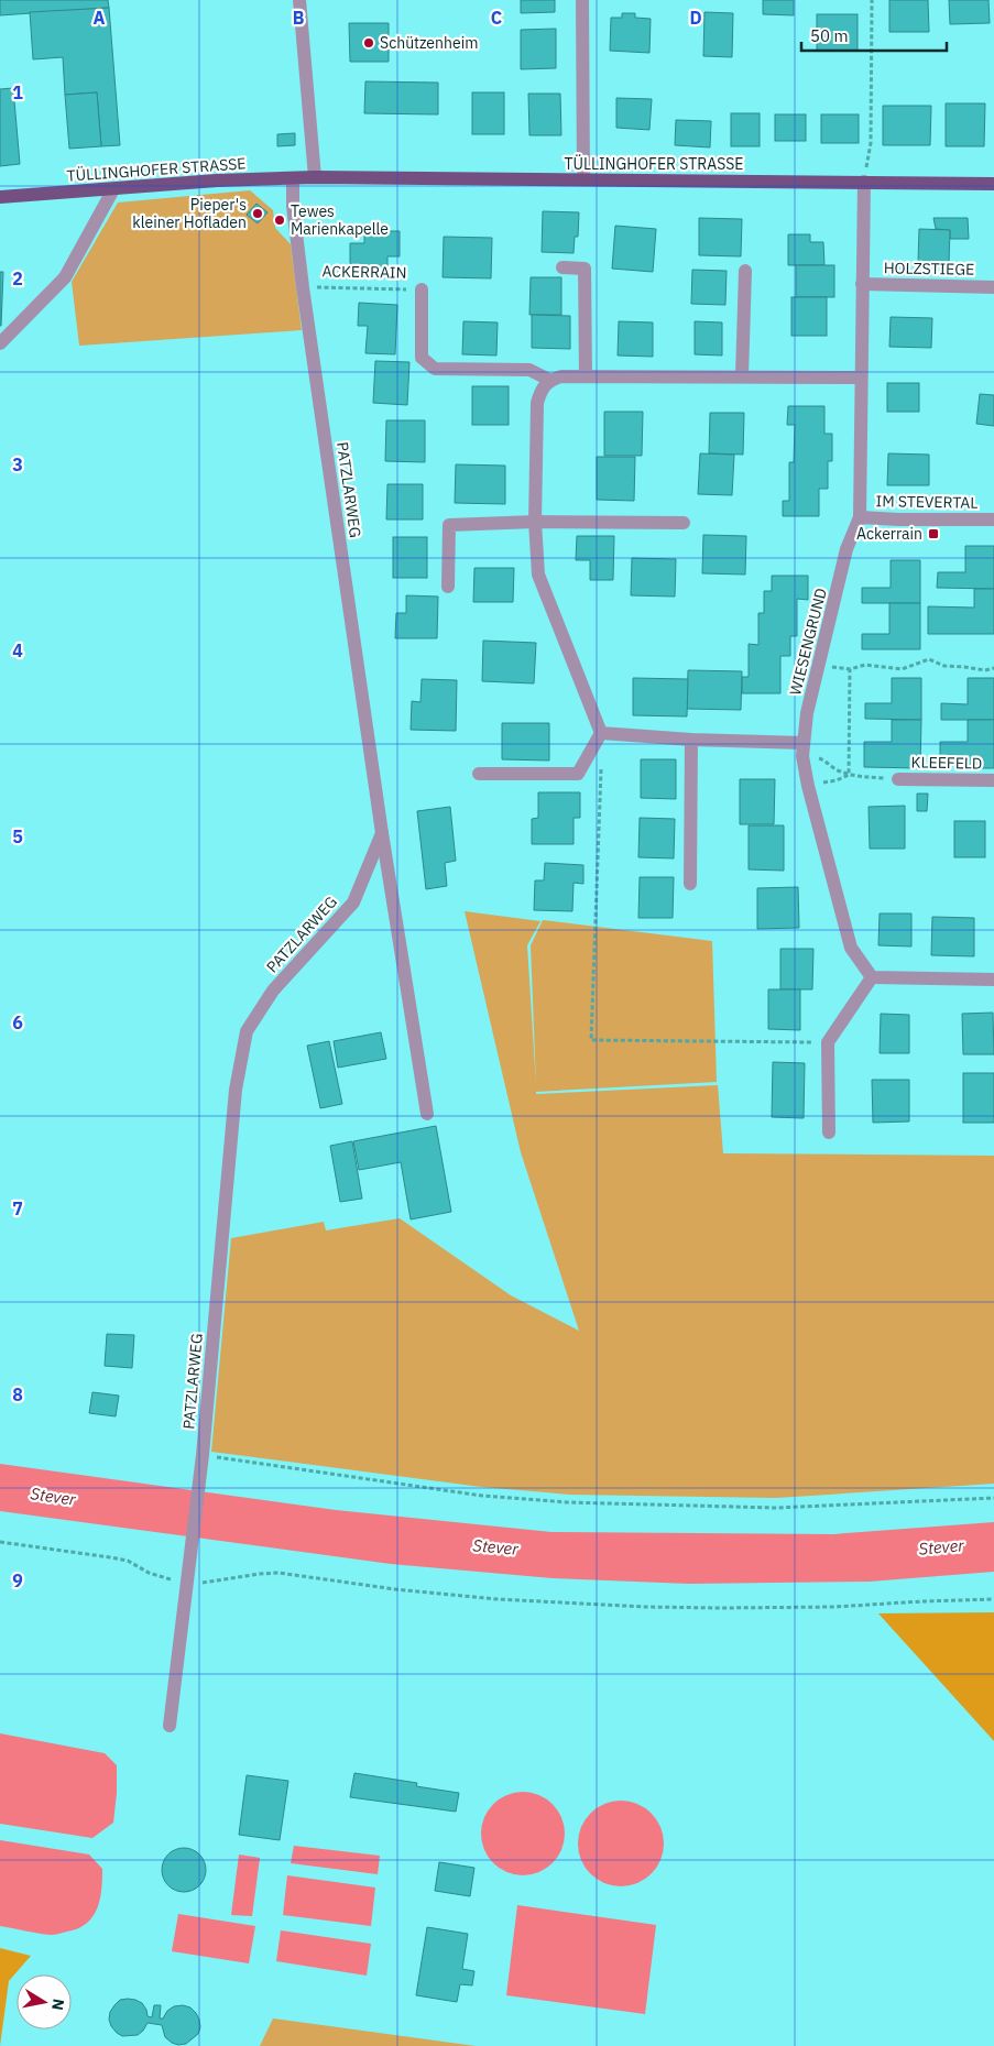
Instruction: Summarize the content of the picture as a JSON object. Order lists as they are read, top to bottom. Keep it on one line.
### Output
{"streets":{"main road":["TÜLLINGHOFER STRASSE"],"street":["HOLZSTIEGE","ACKERRAIN","PATZLARWEG","IM STEVERTAL","WIESENGRUND","KLEEFELD"]},"crossings":[["TÜLLINGHOFER STRASSE","PATZLARWEG"],["TÜLLINGHOFER STRASSE","WIESENGRUND"],["HOLZSTIEGE","WIESENGRUND"],["ACKERRAIN","PATZLARWEG"],["ACKERRAIN","WIESENGRUND"],["IM STEVERTAL","WIESENGRUND"]],"water":["Stever"],"places":{"other":["Schützenheim","Pieper's kleiner Hofladen","Tewes Marienkapelle"],"transit":["Ackerrain"]},"scale_bar":"50 m","north":"right","grid":{"columns":["A","B","C","D"],"rows":["1","2","3","4","5","6","7","8","9"]}}
